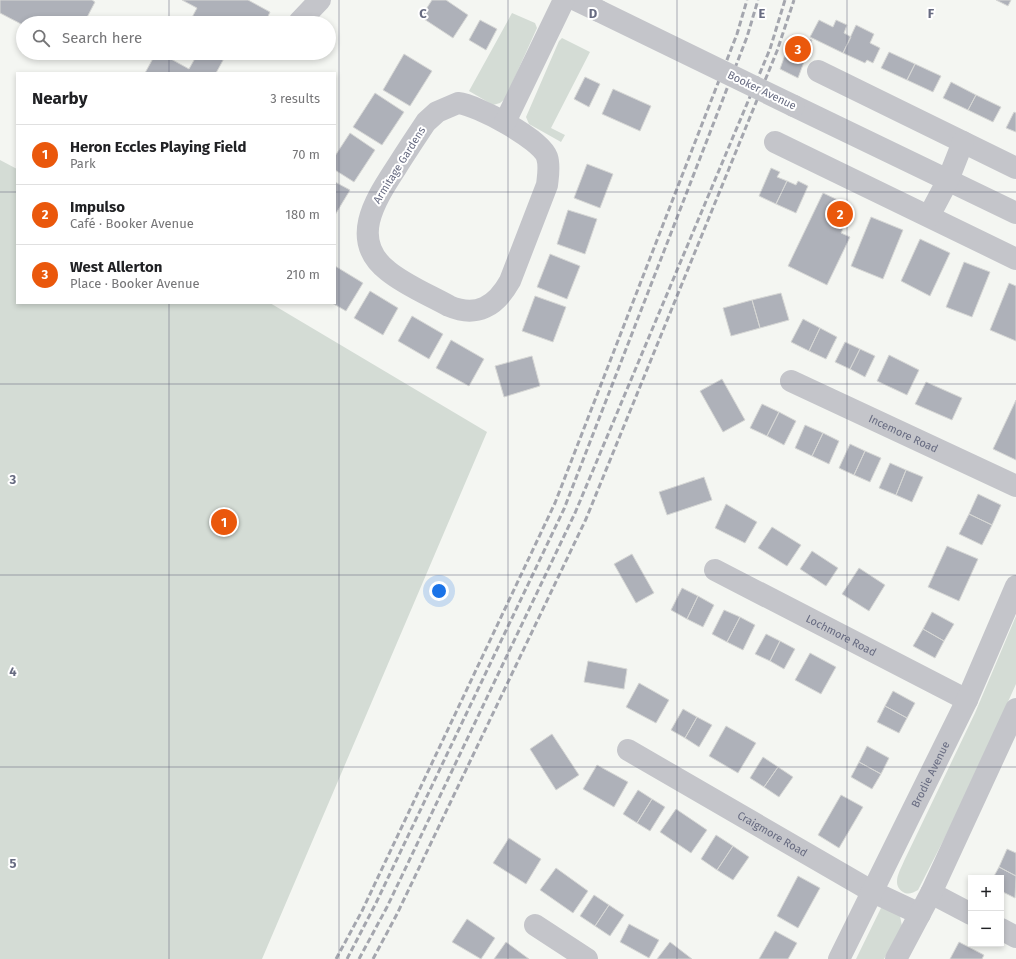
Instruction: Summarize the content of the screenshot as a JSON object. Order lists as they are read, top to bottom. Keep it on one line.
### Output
{"streets":{"street":["Booker Avenue","Armitage Gardens","Incemore Road","Lochmore Road","Brodie Avenue","Craigmore Road"]},"crossings":[["Lochmore Road","Brodie Avenue"],["Brodie Avenue","Craigmore Road"]],"page":{"search":"Search here","pins":["3","2","1"],"heading":["Nearby","3 results"],"list":[{"mark":"1","name":"Heron Eccles Playing Field","note":"Park","value":"70 m"},{"mark":"2","name":"Impulso","note":"Café · Booker Avenue","value":"180 m"},{"mark":"3","name":"West Allerton","note":"Place · Booker Avenue","value":"210 m"}],"map_buttons":["+","−"]},"grid":{"columns":["C","D","E","F"],"rows":["3","4","5"]}}
